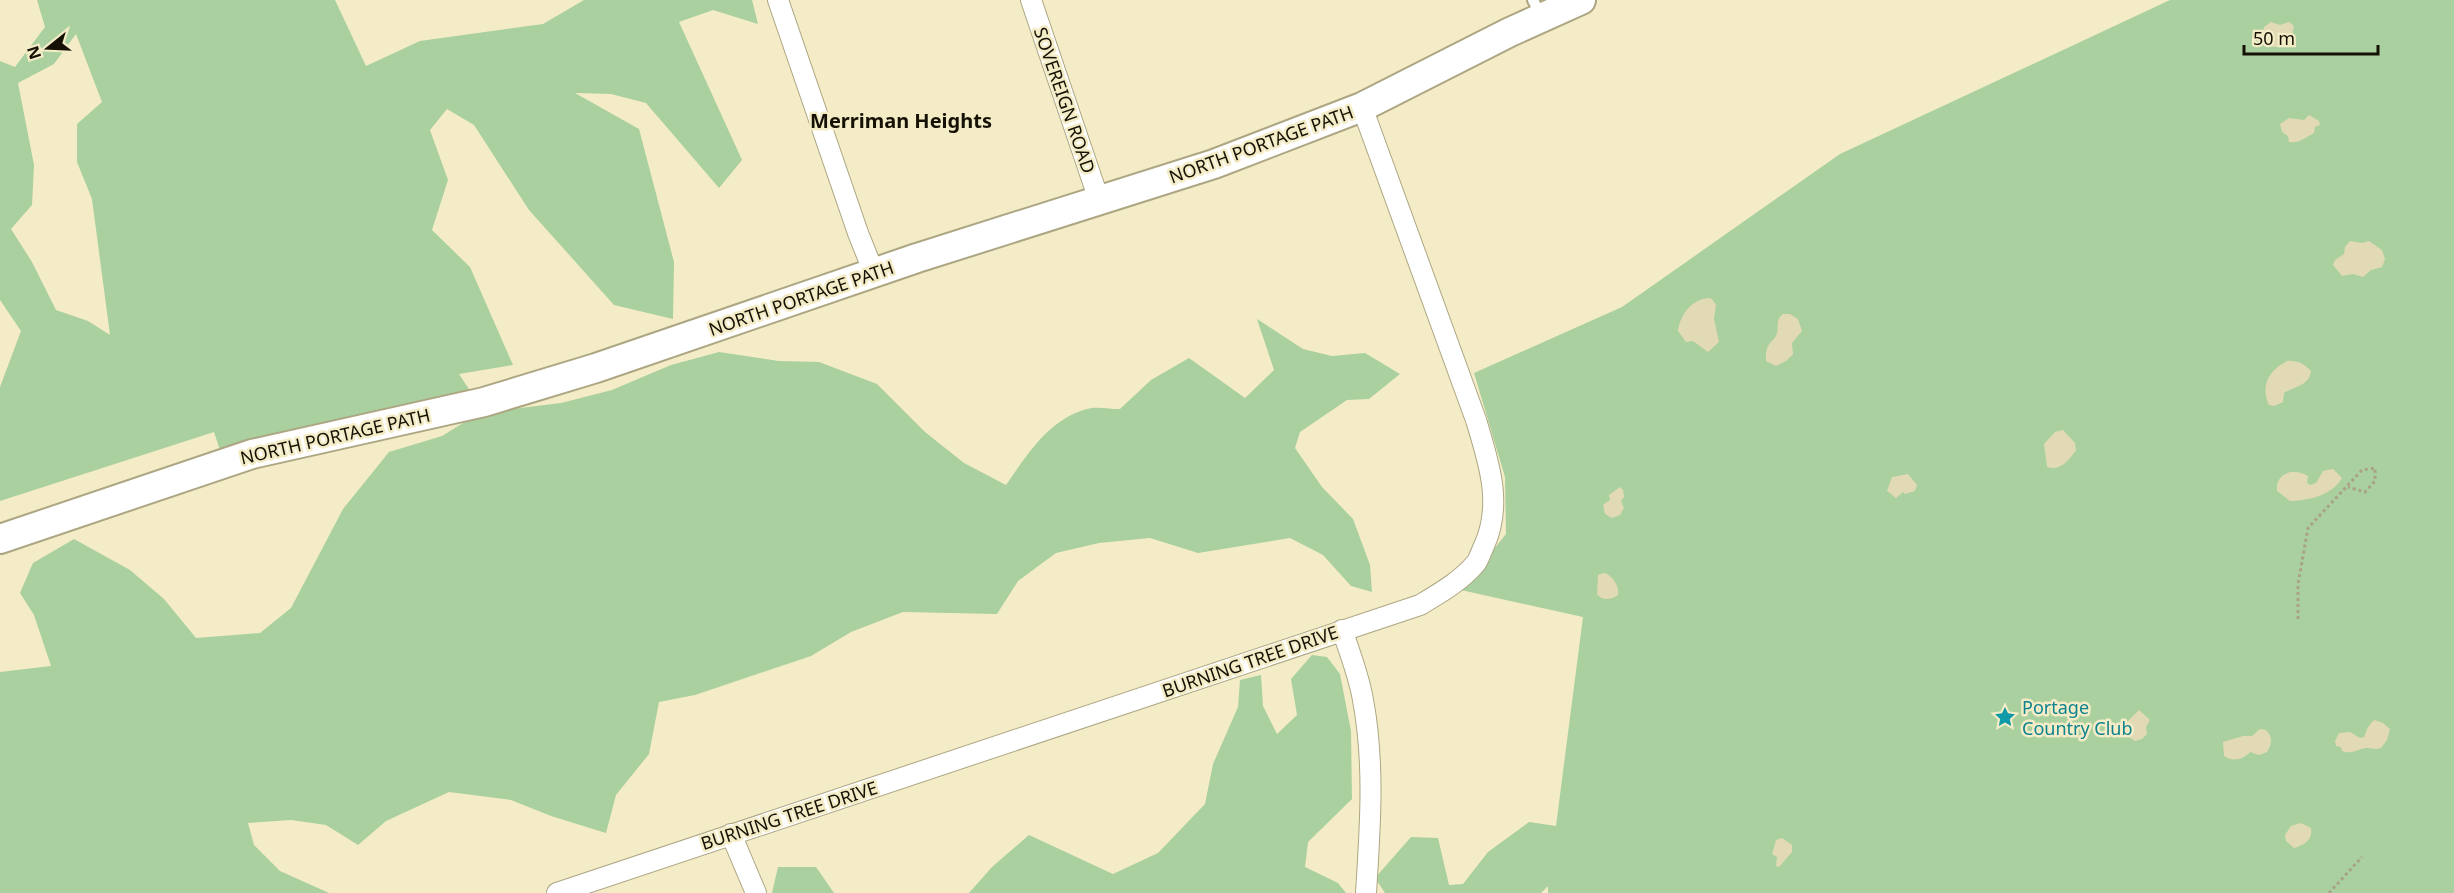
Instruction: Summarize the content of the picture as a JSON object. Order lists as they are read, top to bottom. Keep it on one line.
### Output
{"streets":{"main road":["NORTH PORTAGE PATH"],"street":["SOVEREIGN ROAD","BURNING TREE DRIVE"]},"crossings":[["SOVEREIGN ROAD","NORTH PORTAGE PATH"],["NORTH PORTAGE PATH","BURNING TREE DRIVE"]],"districts":["Merriman Heights"],"places":{"place":["Portage Country Club"]},"scale_bar":"50 m","north":"left"}
